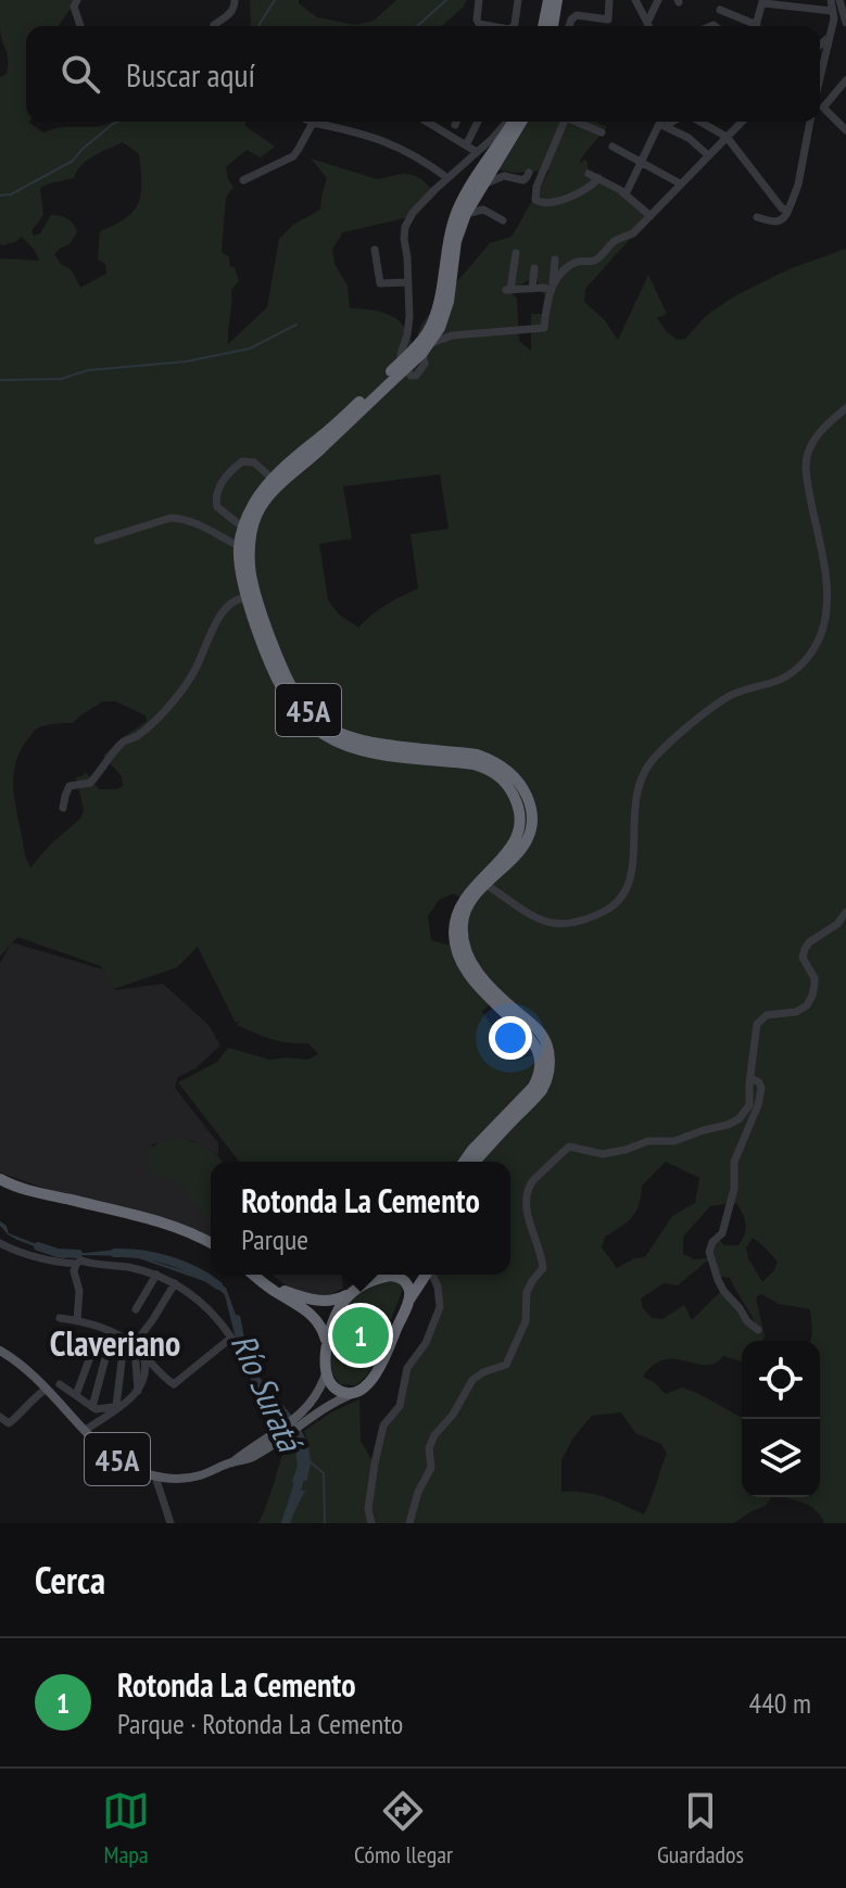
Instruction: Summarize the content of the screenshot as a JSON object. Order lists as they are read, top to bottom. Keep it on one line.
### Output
{"streets":{"highway":["45A"]},"districts":["Claveriano"],"water":["Río Suratá"],"page":{"search":"Buscar aquí","popup":["Rotonda La Cemento","Parque"],"pins":"1","heading":"Cerca","list":[{"mark":"1","name":"Rotonda La Cemento","note":"Parque · Rotonda La Cemento","value":"440 m"}],"nav":["Mapa","Cómo llegar","Guardados"]}}
